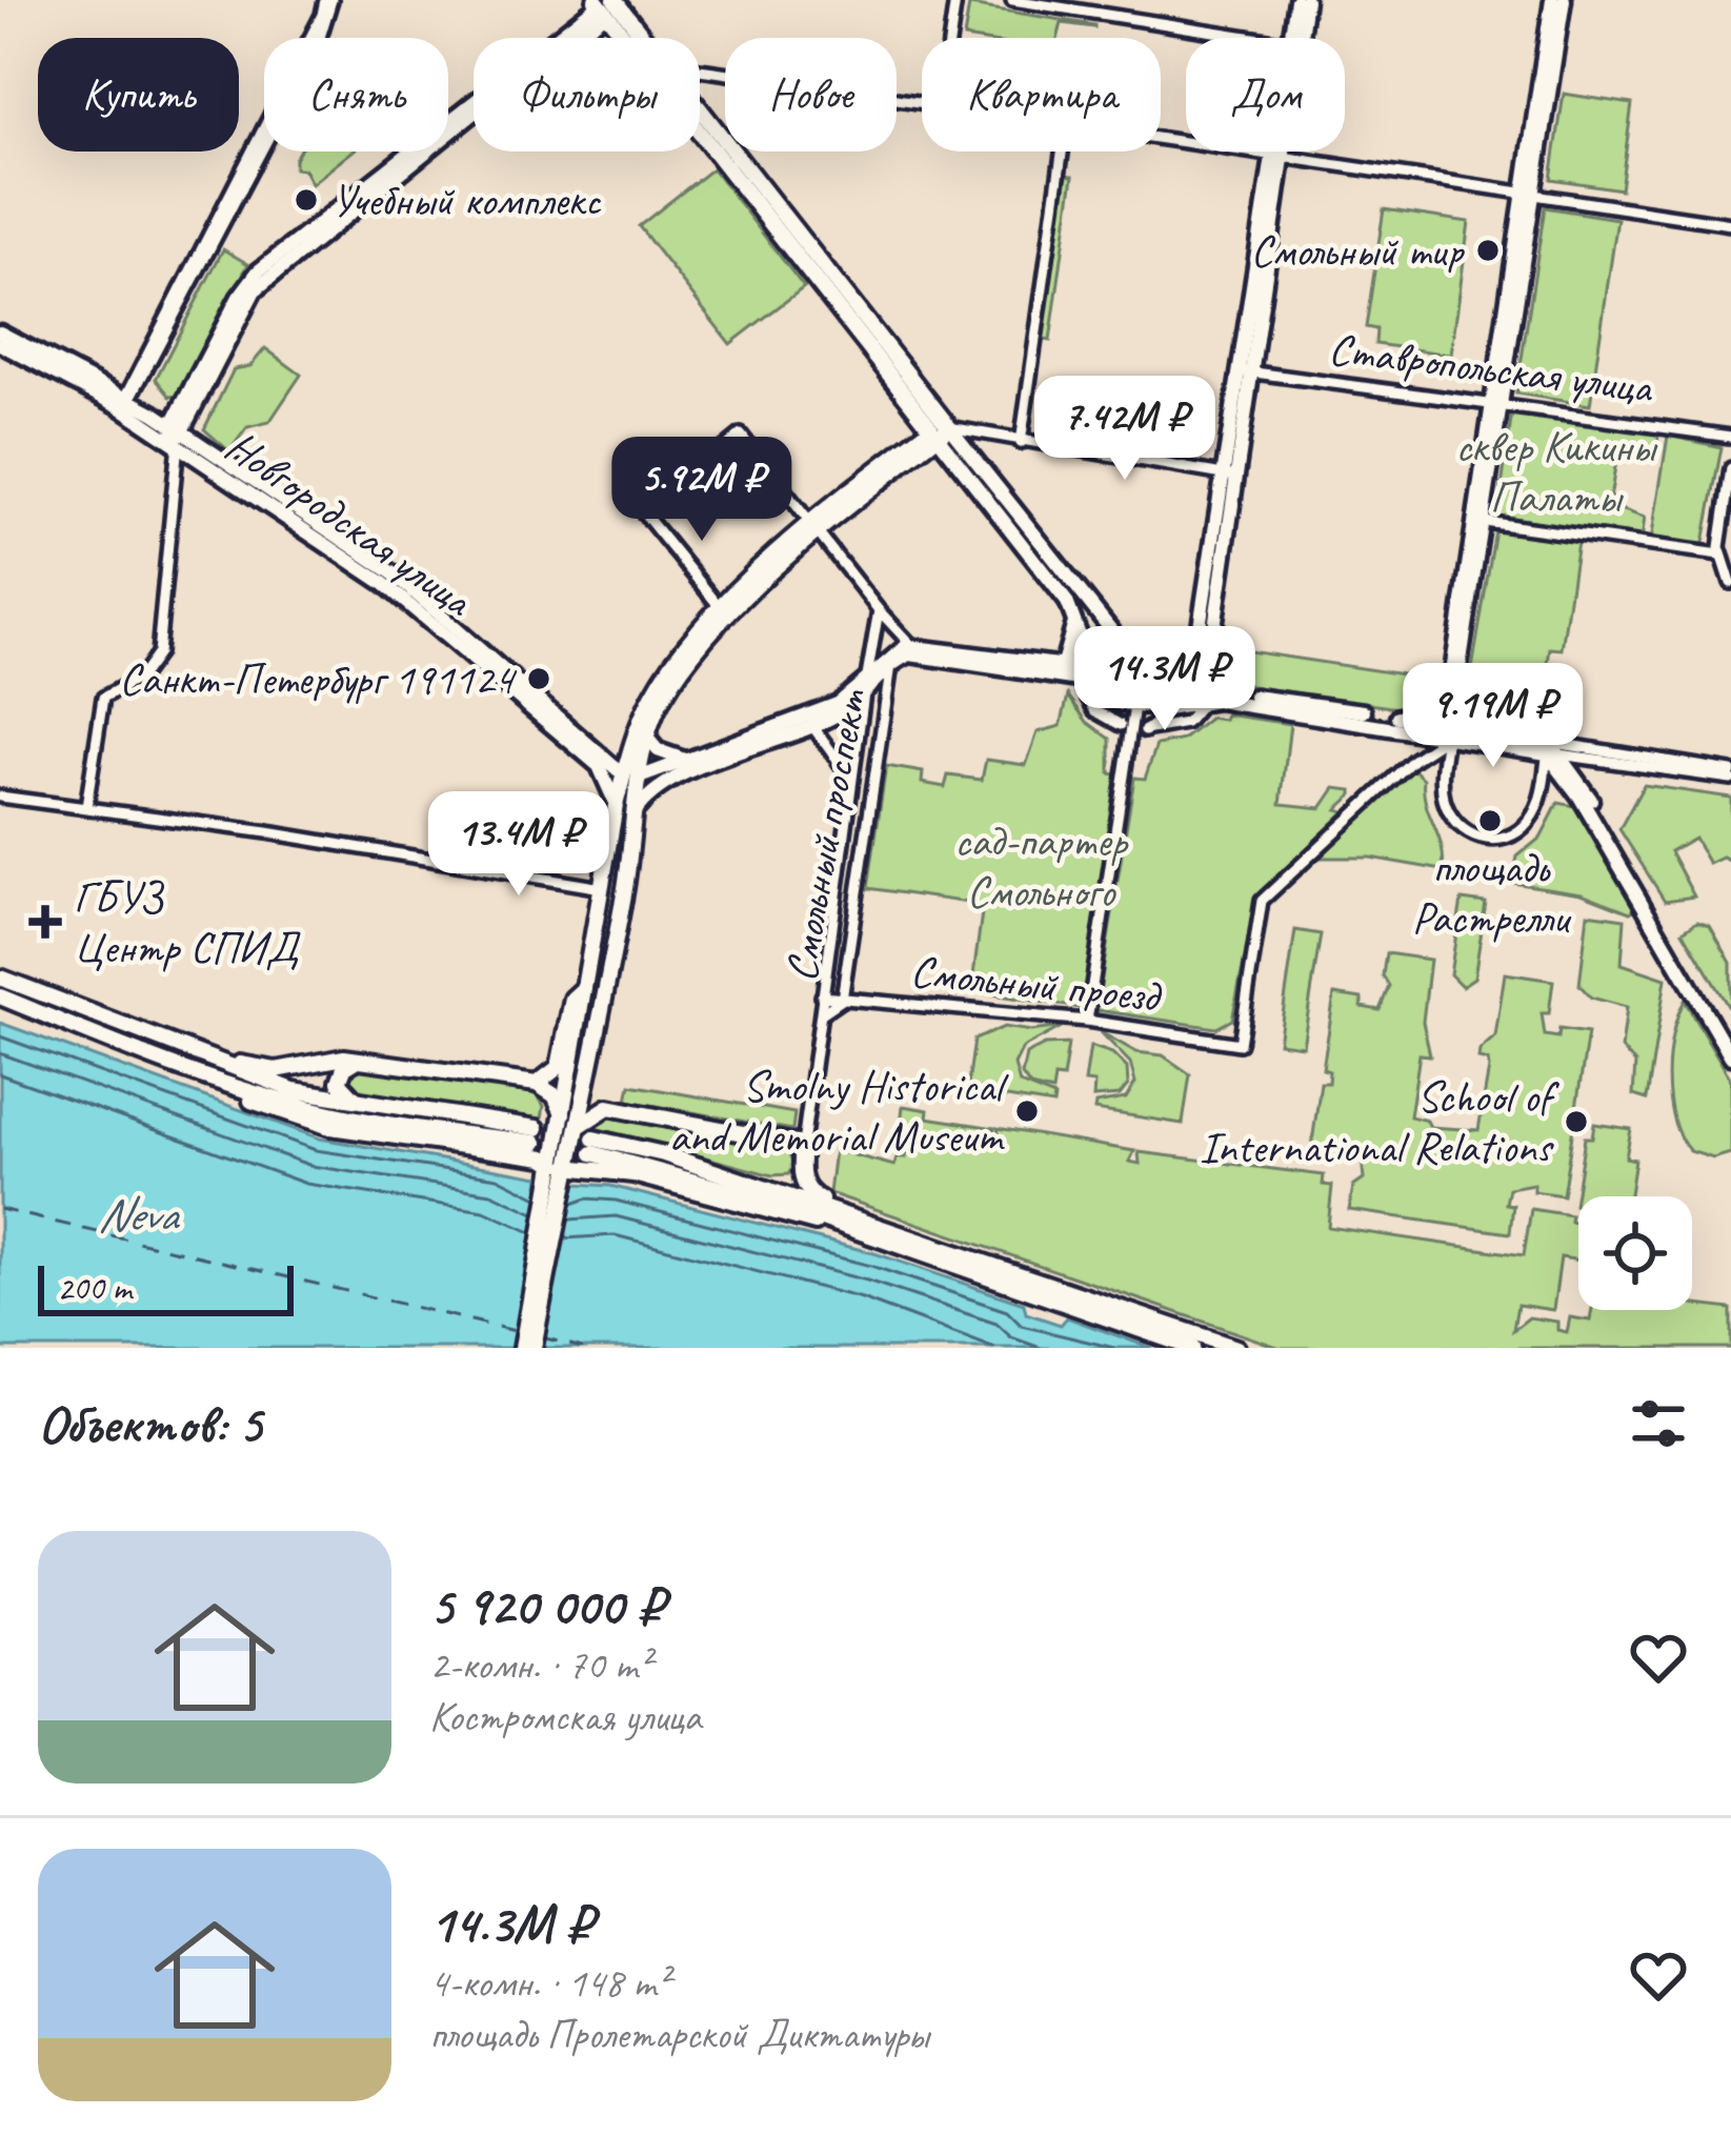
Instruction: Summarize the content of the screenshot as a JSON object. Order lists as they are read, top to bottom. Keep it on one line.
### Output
{"streets":{"street":["Ставропольская улица","Новгородская улица","Смольный проспект","Смольный проезд"]},"crossings":[["Смольный проспект","Смольный проезд"]],"water":["Neva"],"parks":["сквер Кикины Палаты","сад-партер Смольного"],"places":{"other":["Учебный комплекс","Смольный тир","Санкт-Петербург 191124","площадь Растрелли","Smolny Historical and Memorial Museum","School of International Relations"],"health":["ГБУЗ Центр СПИД"]},"scale_bar":"200 m","page":{"chip":["Купить","Снять","Фильтры","Новое","Квартира","Дом"],"price":["7.42M ₽","5.92M ₽","14.3M ₽","9.19M ₽","13.4M ₽"],"scale":"200 m","heading":"Объектов: 5","list":[{"name":"5 920 000 ₽","note":"2-комн. · 70 m² · Костромская улица"},{"name":"14.3M ₽","note":"4-комн. · 148 m² · площадь Пролетарской Диктатуры"}]}}
